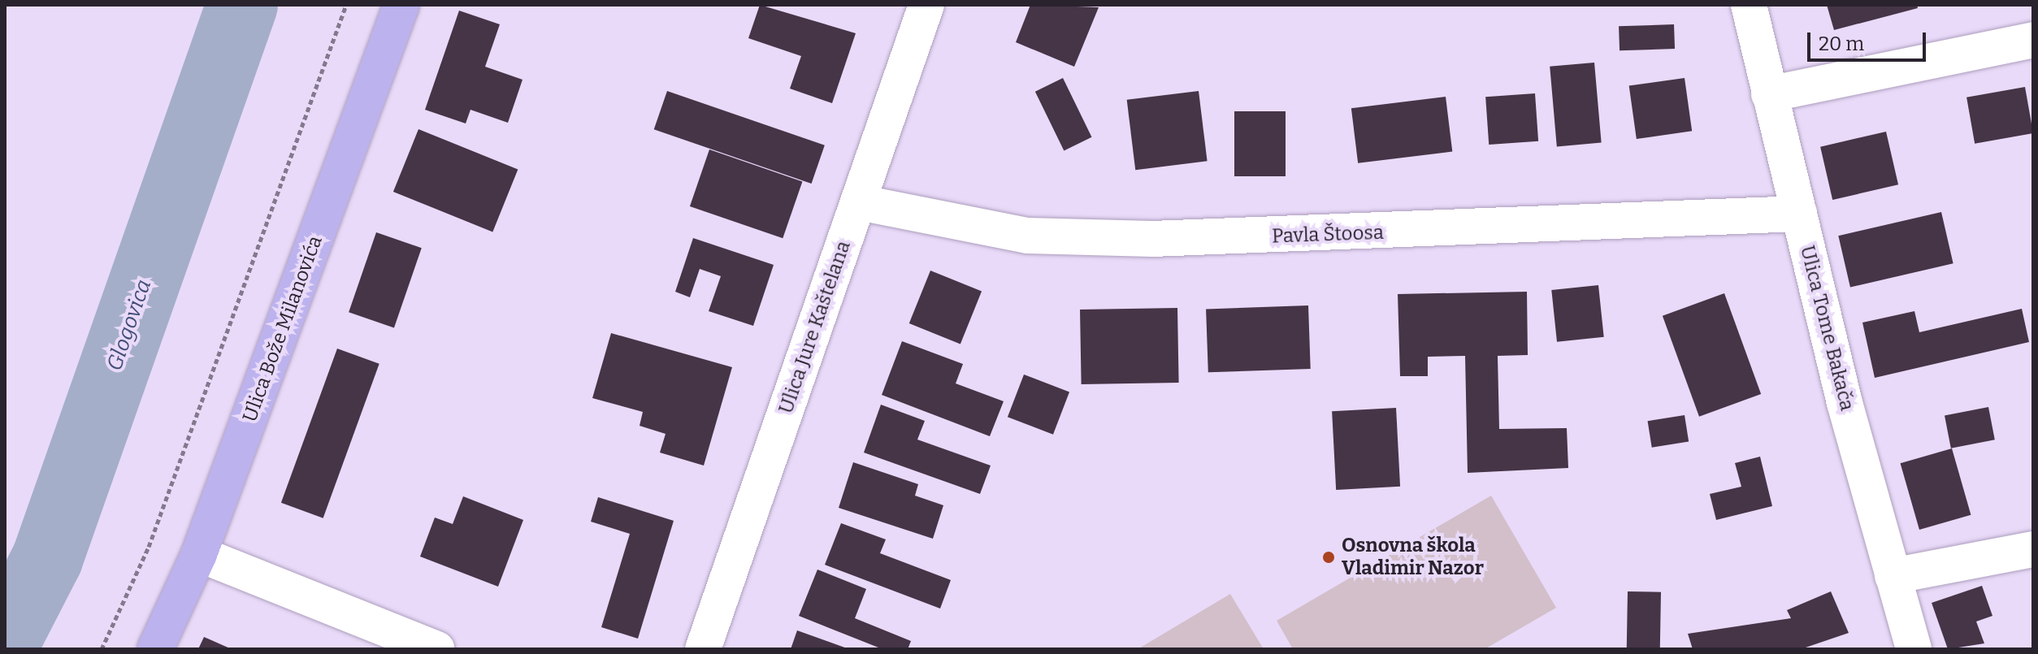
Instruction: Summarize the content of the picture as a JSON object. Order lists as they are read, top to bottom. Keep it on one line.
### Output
{"streets":{"main road":["Ulica Bože Milanovića"],"street":["Pavla Štoosa","Ulica Jure Kaštelana","Ulica Tome Bakača"]},"crossings":[["Pavla Štoosa","Ulica Jure Kaštelana"],["Pavla Štoosa","Ulica Tome Bakača"]],"water":["Glogovica"],"places":["Osnovna škola Vladimir Nazor"],"scale_bar":"20 m"}
